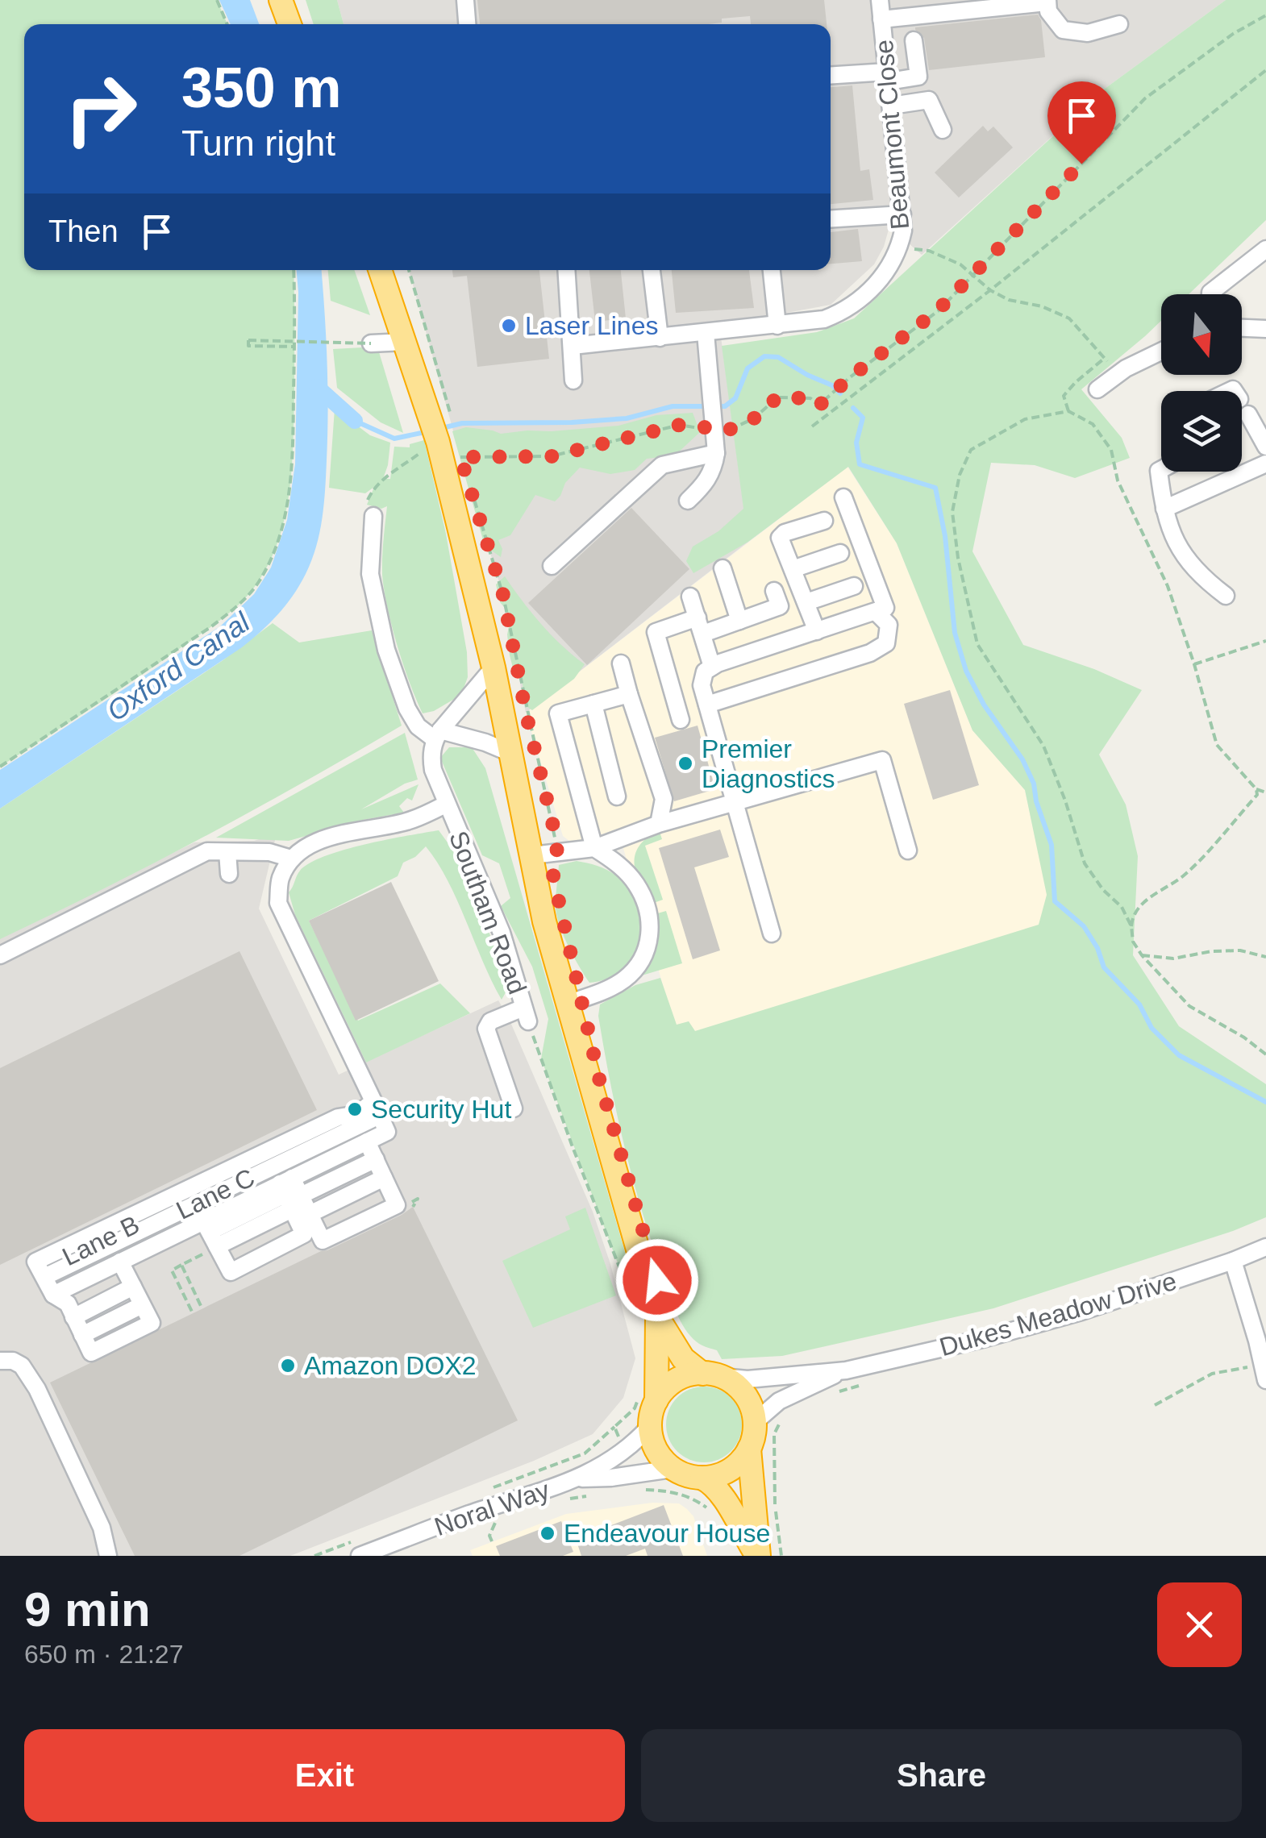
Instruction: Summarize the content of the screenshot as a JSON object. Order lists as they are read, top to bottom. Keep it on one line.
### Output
{"streets":{"highway":["Southam Road"],"street":["Beaumont Close","Dukes Meadow Drive","Noral Way"]},"crossings":[["Southam Road","Dukes Meadow Drive"],["Southam Road","Noral Way"],["Dukes Meadow Drive","Noral Way"]],"water":["Oxford Canal"],"places":["Laser Lines","Premier Diagnostics","Security Hut","Amazon DOX2","Endeavour House"],"north":"bottom","page":{"turn":["350 m","Turn right"],"then":"Then","heading":["9 min","650 m · 21:27"],"buttons":["Exit","Share"]}}
